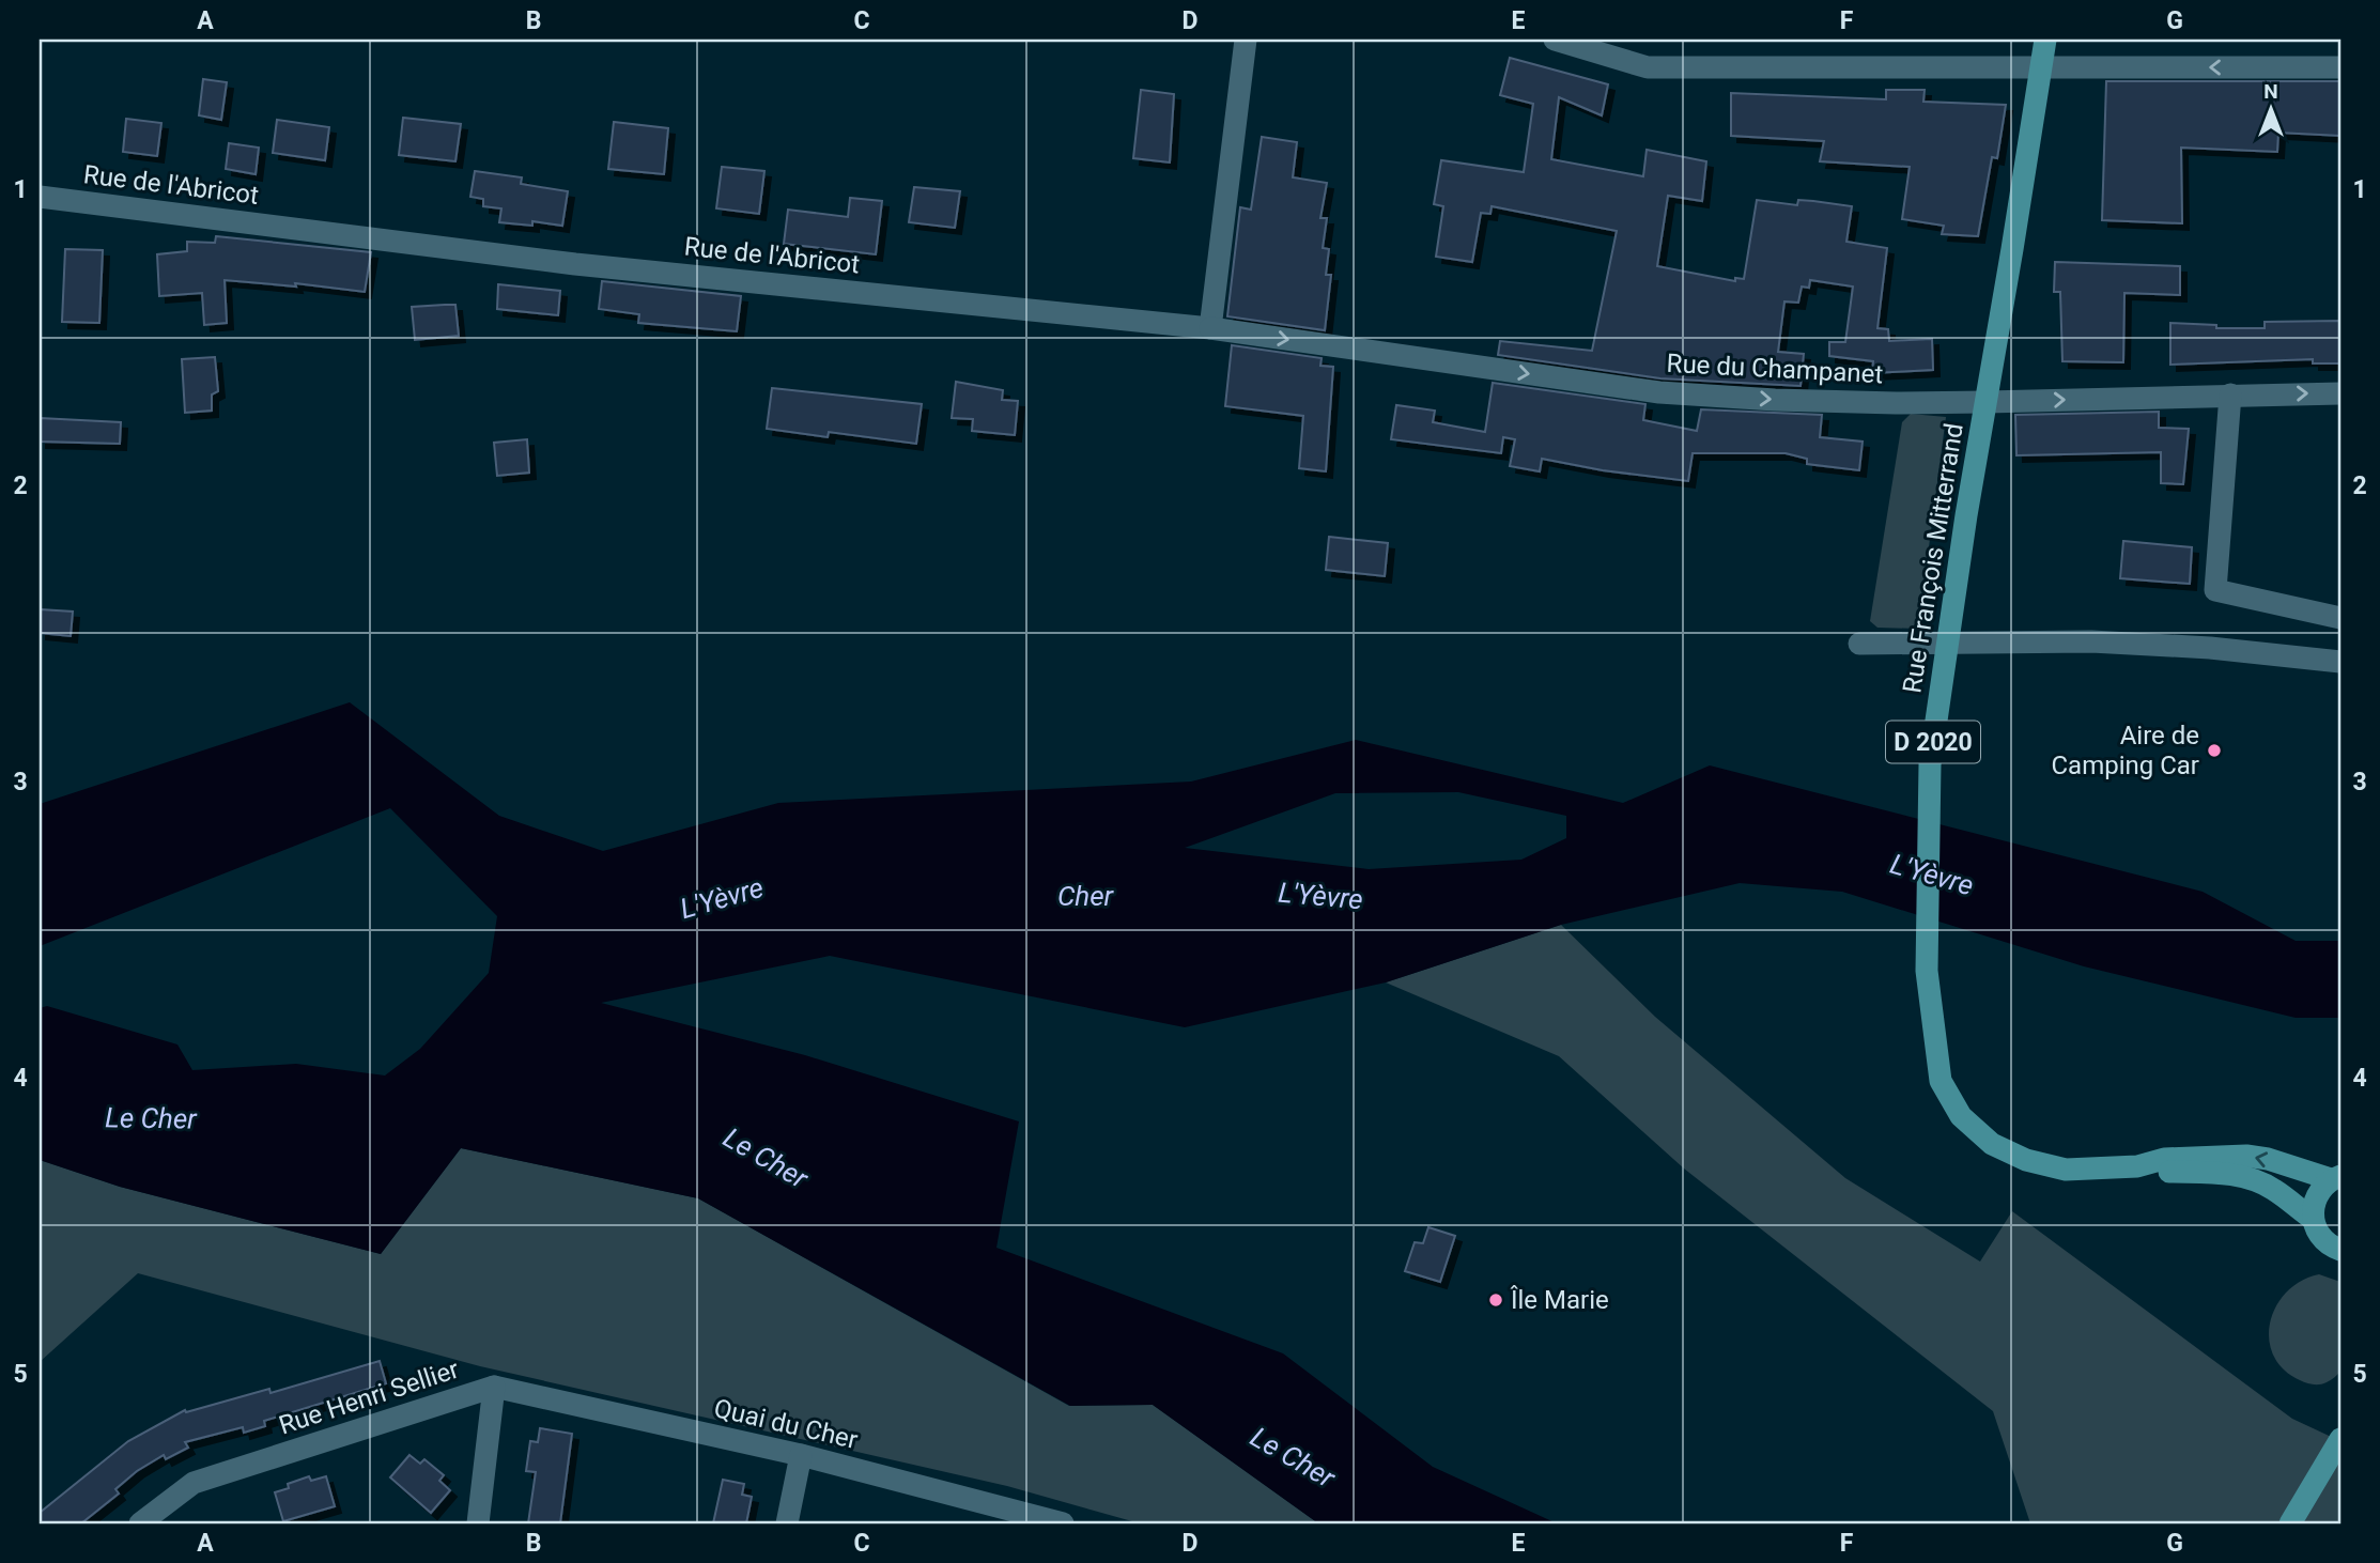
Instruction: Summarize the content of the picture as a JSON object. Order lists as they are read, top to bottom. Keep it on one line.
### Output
{"streets":{"main road":["Rue François Mitterrand","D 2020"],"street":["Rue de l'Abricot","Rue du Champanet","Rue Henri Sellier","Quai du Cher"]},"crossings":[["Rue de l'Abricot","Rue du Champanet"],["Rue du Champanet","Rue François Mitterrand"],["Rue François Mitterrand","D 2020"],["Rue Henri Sellier","Quai du Cher"]],"one_way":["Rue du Champanet"],"water":["L'Yèvre","Cher","Le Cher"],"places":["Aire de Camping Car","Île Marie"],"north":"top","grid":{"columns":["A","B","C","D","E","F","G"],"rows":["1","2","3","4","5"]}}
